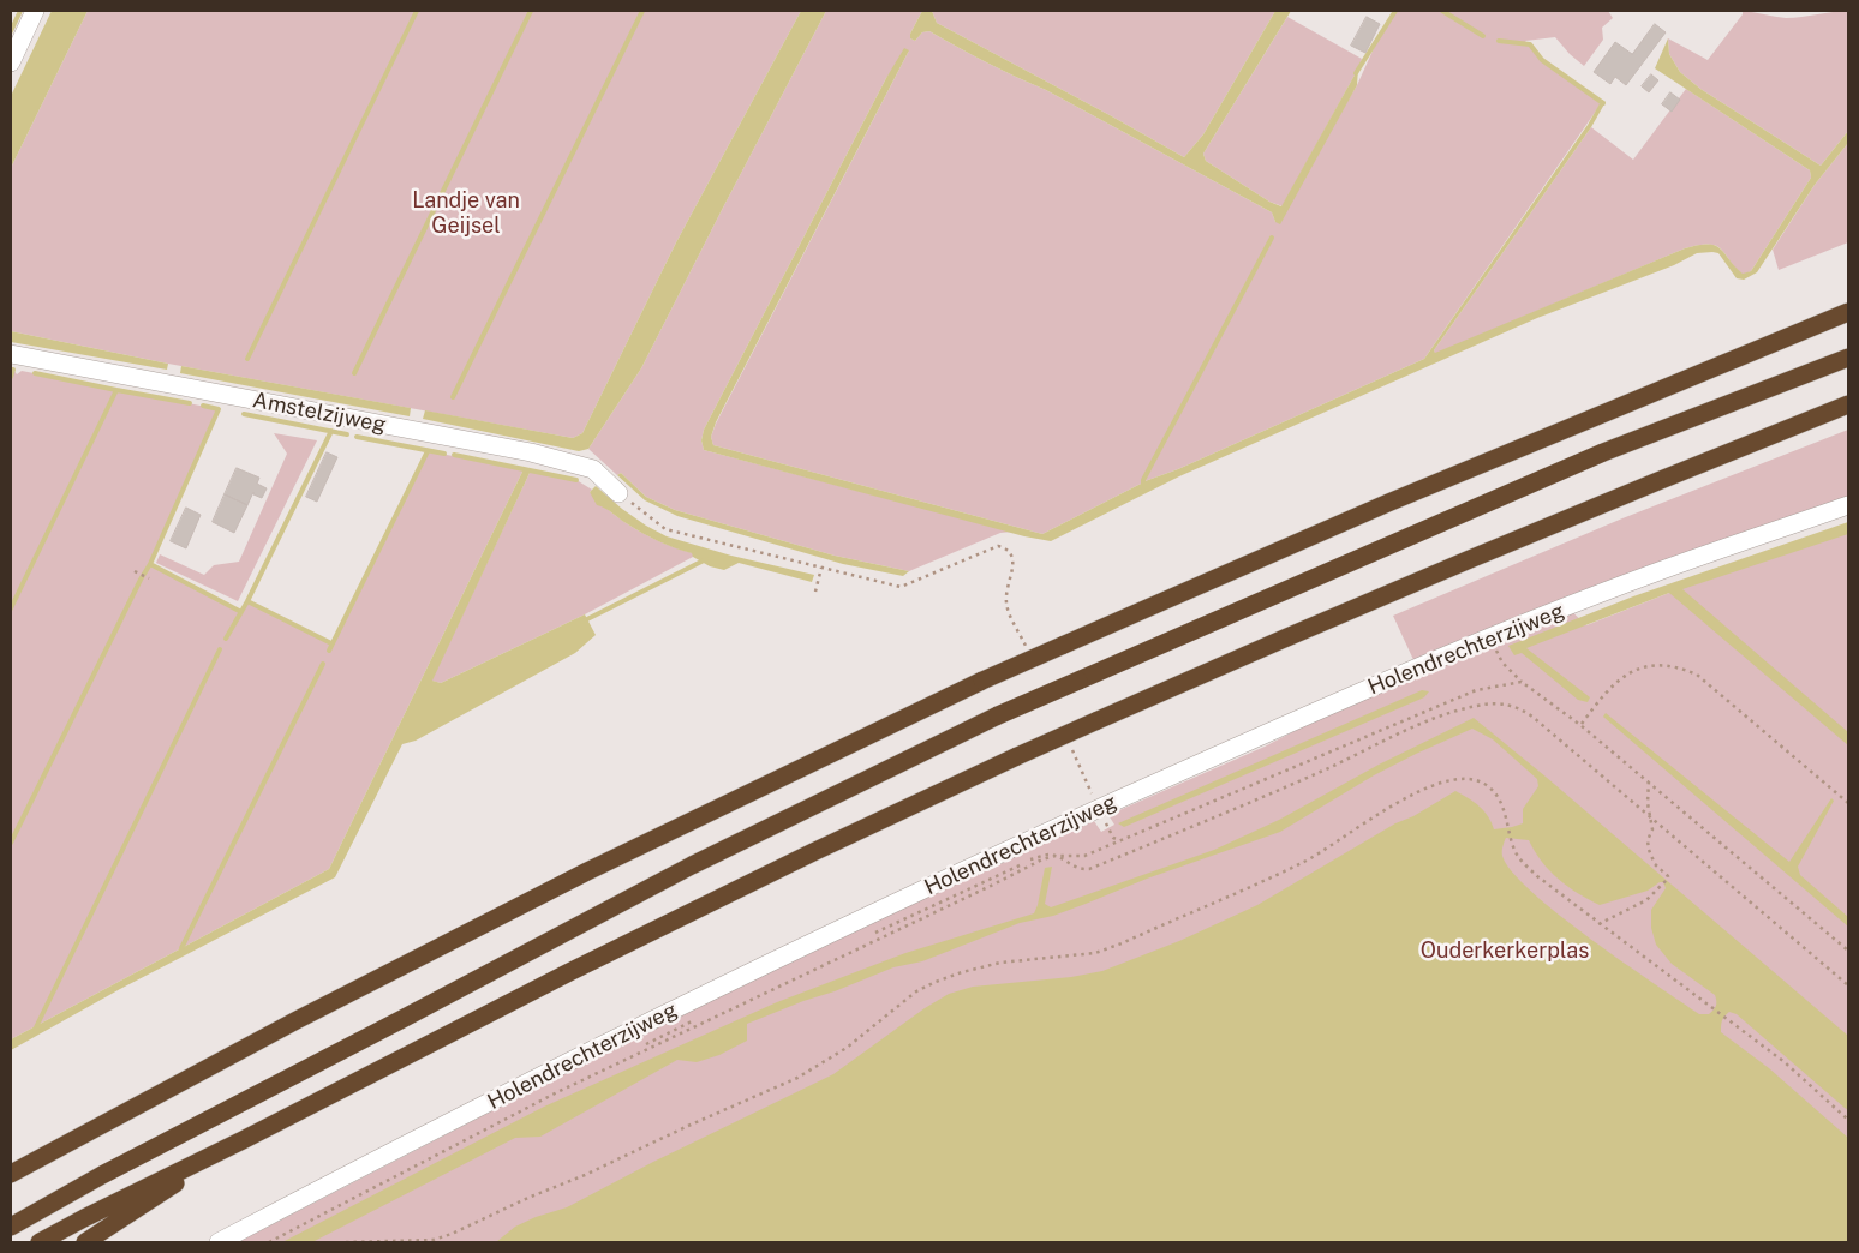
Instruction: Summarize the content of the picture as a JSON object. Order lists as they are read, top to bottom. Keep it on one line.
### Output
{"streets":{"street":["Amstelzijweg","Holendrechterzijweg"]},"parks":["Landje van Geijsel","Ouderkerkerplas"]}
